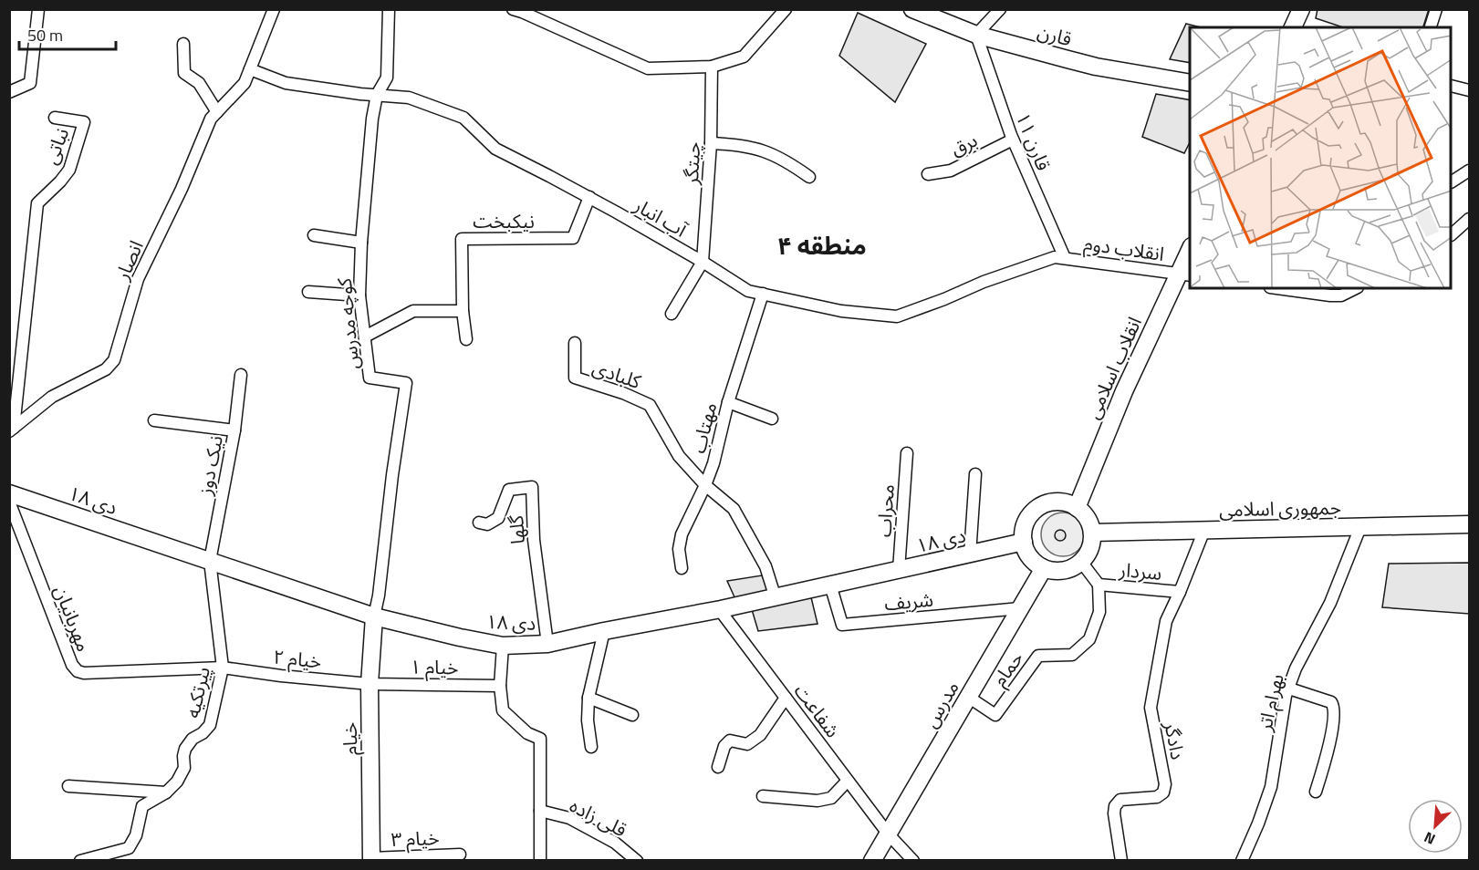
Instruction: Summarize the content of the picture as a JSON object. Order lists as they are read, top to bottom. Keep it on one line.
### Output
{"streets":{"main road":["قارن","انقلاب اسلامی","۱۸ دی","جمهوری اسلامی","مدرس","خیام"],"street":["قارن ۱۱","برق","نباتی","چیتگر","آب انبار","نیکبخت","انقلاب دوم","انصار","کوچه مدرس","کلبادی","مهتاب","نیک دوز","محراب","گلها","سردار","شریف","مهربانیان","خیام ۲","خیام ۱","حمام","پیرتکیه","بهرام اتر","شفاعت","دادگر","قلی زاده","خیام ۳"]},"crossings":[["قارن","قارن ۱۱"],["قارن ۱۱","برق"],["قارن ۱۱","آب انبار"],["قارن ۱۱","انقلاب دوم"],["نباتی","انصار"],["چیتگر","آب انبار"],["آب انبار","نیکبخت"],["آب انبار","انقلاب دوم"],["آب انبار","انصار"],["آب انبار","کوچه مدرس"],["آب انبار","مهتاب"],["انقلاب دوم","انقلاب اسلامی"],["کوچه مدرس","۱۸ دی"],["کوچه مدرس","خیام"],["انقلاب اسلامی","۱۸ دی"],["انقلاب اسلامی","جمهوری اسلامی"],["انقلاب اسلامی","مدرس"],["کلبادی","مهتاب"],["نیک دوز","۱۸ دی"],["نیک دوز","پیرتکیه"],["۱۸ دی","جمهوری اسلامی"],["۱۸ دی","محراب"],["۱۸ دی","گلها"],["۱۸ دی","شریف"],["۱۸ دی","پیرتکیه"],["۱۸ دی","مدرس"],["۱۸ دی","شفاعت"],["۱۸ دی","خیام"],["جمهوری اسلامی","سردار"],["جمهوری اسلامی","بهرام اتر"],["جمهوری اسلامی","مدرس"],["سردار","حمام"],["سردار","دادگر"],["شریف","مدرس"],["مهربانیان","خیام ۲"],["مهربانیان","پیرتکیه"],["خیام ۲","خیام ۱"],["خیام ۲","پیرتکیه"],["خیام ۲","خیام"],["خیام ۱","خیام"],["حمام","مدرس"],["مدرس","شفاعت"],["خیام","خیام ۳"]],"districts":["منطقه ۴"],"scale_bar":"50 m","north":"bottom left"}
